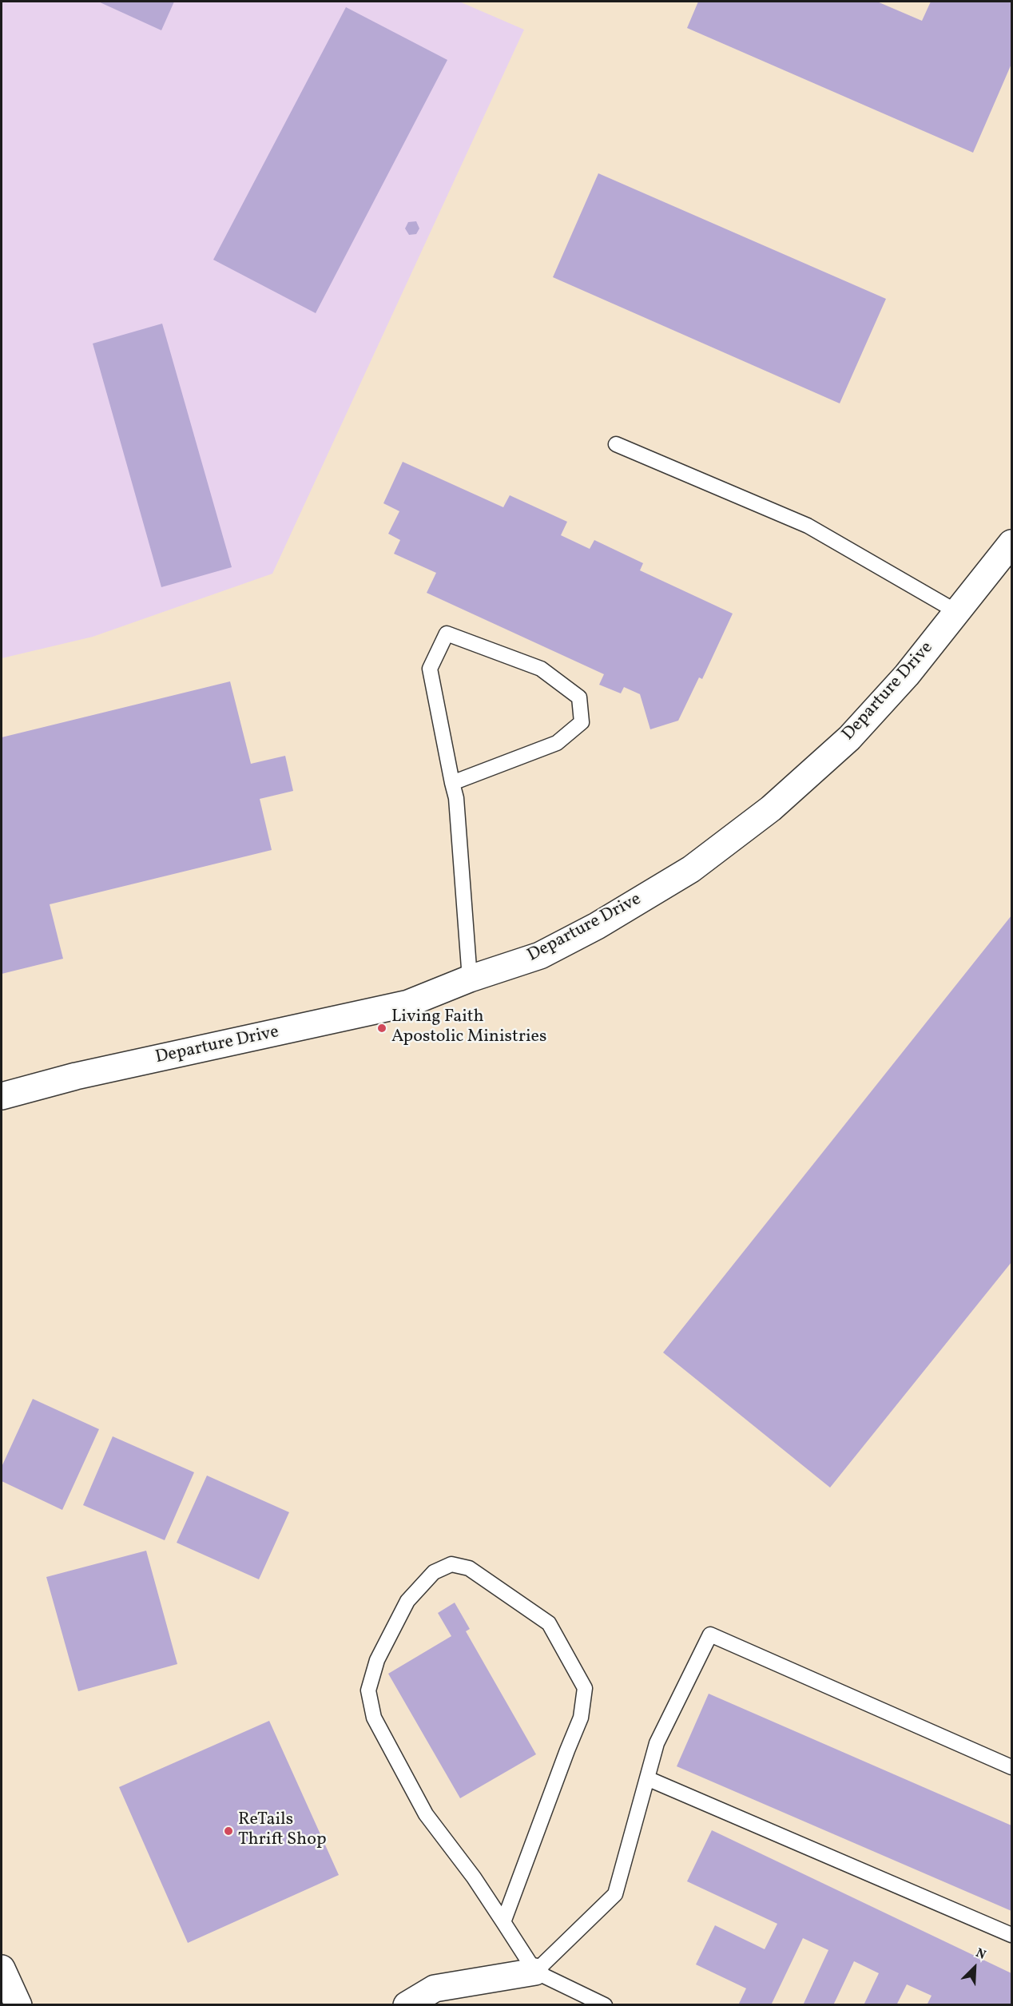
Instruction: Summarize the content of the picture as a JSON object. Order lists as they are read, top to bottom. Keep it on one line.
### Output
{"streets":{"street":["Departure Drive"]},"places":["Living Faith Apostolic Ministries","ReTails Thrift Shop"],"north":"top right"}
